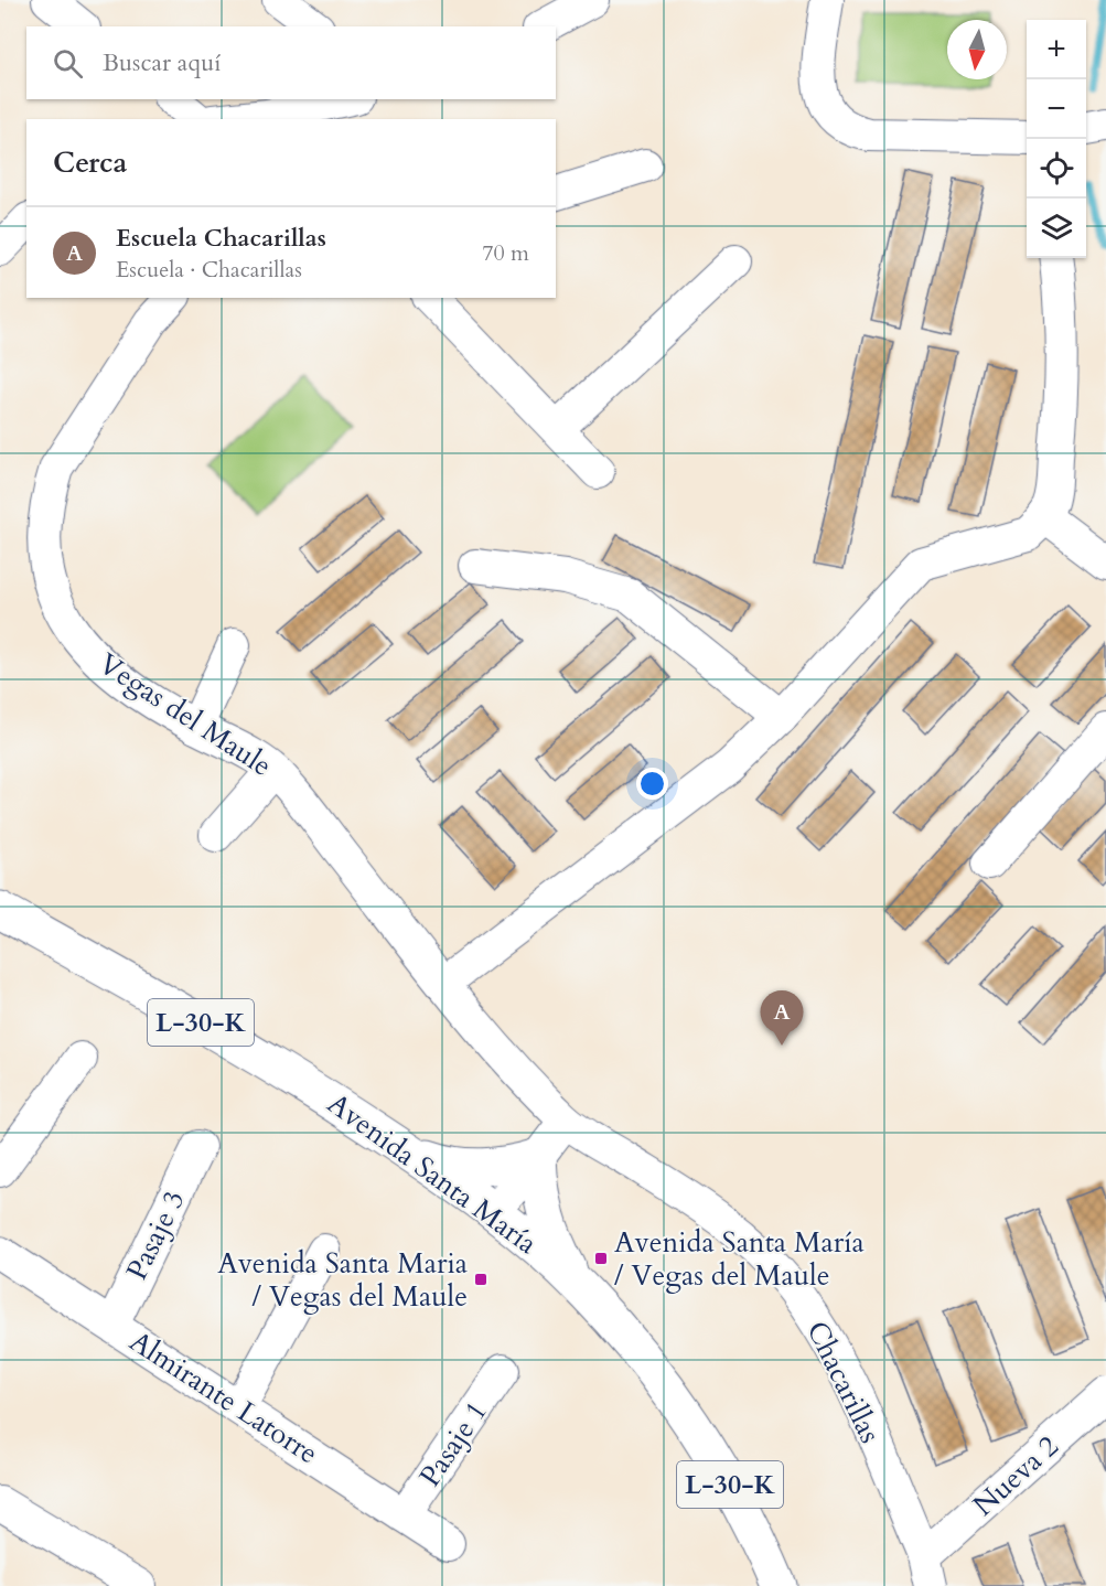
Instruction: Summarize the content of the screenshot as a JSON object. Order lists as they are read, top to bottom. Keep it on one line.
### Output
{"streets":{"main road":["L-30-K","Avenida Santa María"],"street":["Vegas del Maule","Pasaje 3","Chacarillas","Almirante Latorre","Pasaje 1","Nueva 2"]},"crossings":[["Vegas del Maule","Chacarillas"],["Pasaje 3","Almirante Latorre"],["Chacarillas","Nueva 2"],["Almirante Latorre","Pasaje 1"]],"places":{"transit":["Avenida Santa María / Vegas del Maule","Avenida Santa Maria / Vegas del Maule"]},"north":"bottom","page":{"map_buttons":["+","−"],"search":"Buscar aquí","heading":"Cerca","list":[{"mark":"A","name":"Escuela Chacarillas","note":"Escuela · Chacarillas","value":"70 m"}],"pins":"A"}}
